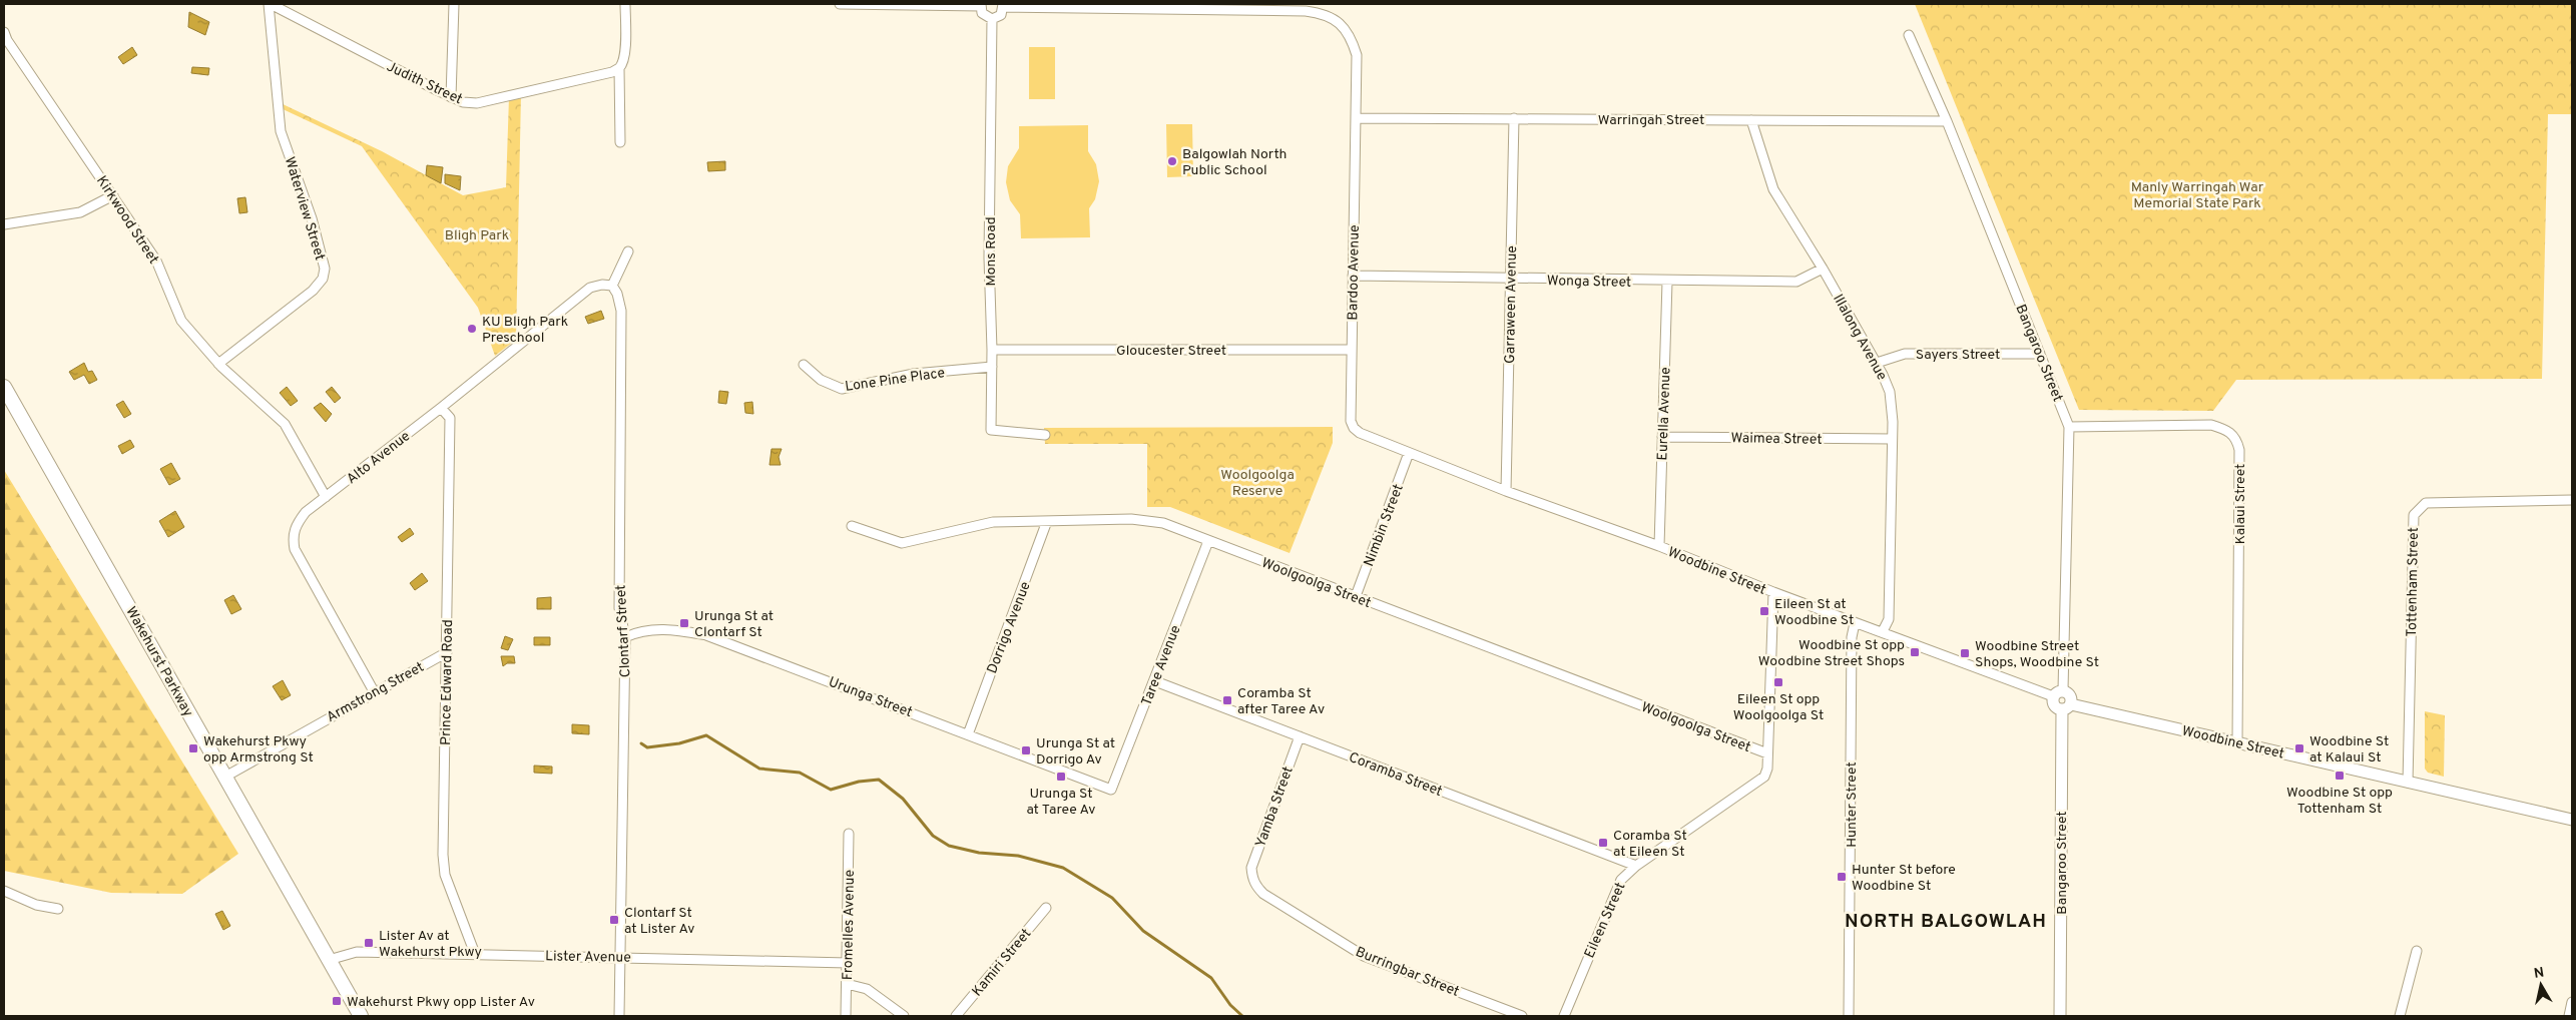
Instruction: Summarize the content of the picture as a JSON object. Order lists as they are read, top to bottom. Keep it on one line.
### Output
{"streets":{"main road":["Wakehurst Parkway"],"street":["Judith Street","Warringah Street","Waterview Street","Kirkwood Street","Mons Road","Bardoo Avenue","Wonga Street","Garraween Avenue","Illalong Avenue","Gloucester Street","Bangaroo Street","Sayers Street","Lone Pine Place","Eurella Avenue","Waimea Street","Alto Avenue","Kalaui Street","Nimbin Street","Woodbine Street","Woolgoolga Street","Tottenham Street","Dorrigo Avenue","Clontarf Street","Taree Avenue","Prince Edward Road","Armstrong Street","Urunga Street","Coramba Street","Hunter Street","Yamba Street","Eileen Street","Fromelles Avenue","Lister Avenue","Kamiri Street","Burringbar Street"]},"crossings":[["Judith Street","Waterview Street"],["Warringah Street","Bardoo Avenue"],["Warringah Street","Garraween Avenue"],["Warringah Street","Illalong Avenue"],["Warringah Street","Bangaroo Street"],["Waterview Street","Kirkwood Street"],["Kirkwood Street","Alto Avenue"],["Mons Road","Gloucester Street"],["Mons Road","Lone Pine Place"],["Bardoo Avenue","Wonga Street"],["Bardoo Avenue","Gloucester Street"],["Bardoo Avenue","Nimbin Street"],["Bardoo Avenue","Woodbine Street"],["Wonga Street","Garraween Avenue"],["Wonga Street","Illalong Avenue"],["Wonga Street","Eurella Avenue"],["Garraween Avenue","Woodbine Street"],["Illalong Avenue","Sayers Street"],["Illalong Avenue","Waimea Street"],["Illalong Avenue","Woodbine Street"],["Bangaroo Street","Sayers Street"],["Bangaroo Street","Kalaui Street"],["Bangaroo Street","Woodbine Street"],["Eurella Avenue","Waimea Street"],["Eurella Avenue","Woodbine Street"],["Alto Avenue","Clontarf Street"],["Alto Avenue","Prince Edward Road"],["Alto Avenue","Armstrong Street"],["Kalaui Street","Woodbine Street"],["Nimbin Street","Woodbine Street"],["Nimbin Street","Woolgoolga Street"],["Woodbine Street","Tottenham Street"],["Woodbine Street","Hunter Street"],["Woodbine Street","Eileen Street"],["Woolgoolga Street","Dorrigo Avenue"],["Woolgoolga Street","Taree Avenue"],["Woolgoolga Street","Eileen Street"],["Dorrigo Avenue","Urunga Street"],["Clontarf Street","Urunga Street"],["Clontarf Street","Lister Avenue"],["Wakehurst Parkway","Armstrong Street"],["Wakehurst Parkway","Lister Avenue"],["Taree Avenue","Urunga Street"],["Taree Avenue","Coramba Street"],["Prince Edward Road","Armstrong Street"],["Prince Edward Road","Lister Avenue"],["Coramba Street","Yamba Street"],["Coramba Street","Eileen Street"],["Yamba Street","Burringbar Street"],["Fromelles Avenue","Lister Avenue"]],"districts":["NORTH BALGOWLAH"],"parks":["Manly Warringah War Memorial State Park","Bligh Park","Woolgoolga Reserve"],"places":{"other":["Balgowlah North Public School","KU Bligh Park Preschool"],"transit":["Eileen St at Woodbine St","Urunga St at Clontarf St","Woodbine St opp Woodbine Street Shops","Woodbine Street Shops, Woodbine St","Eileen St opp Woolgoolga St","Coramba St after Taree Av","Wakehurst Pkwy opp Armstrong St","Woodbine St at Kalaui St","Urunga St at Dorrigo Av","Woodbine St opp Tottenham St","Urunga St at Taree Av","Coramba St at Eileen St","Hunter St before Woodbine St","Clontarf St at Lister Av","Lister Av at Wakehurst Pkwy","Wakehurst Pkwy opp Lister Av"]},"north":"top"}
